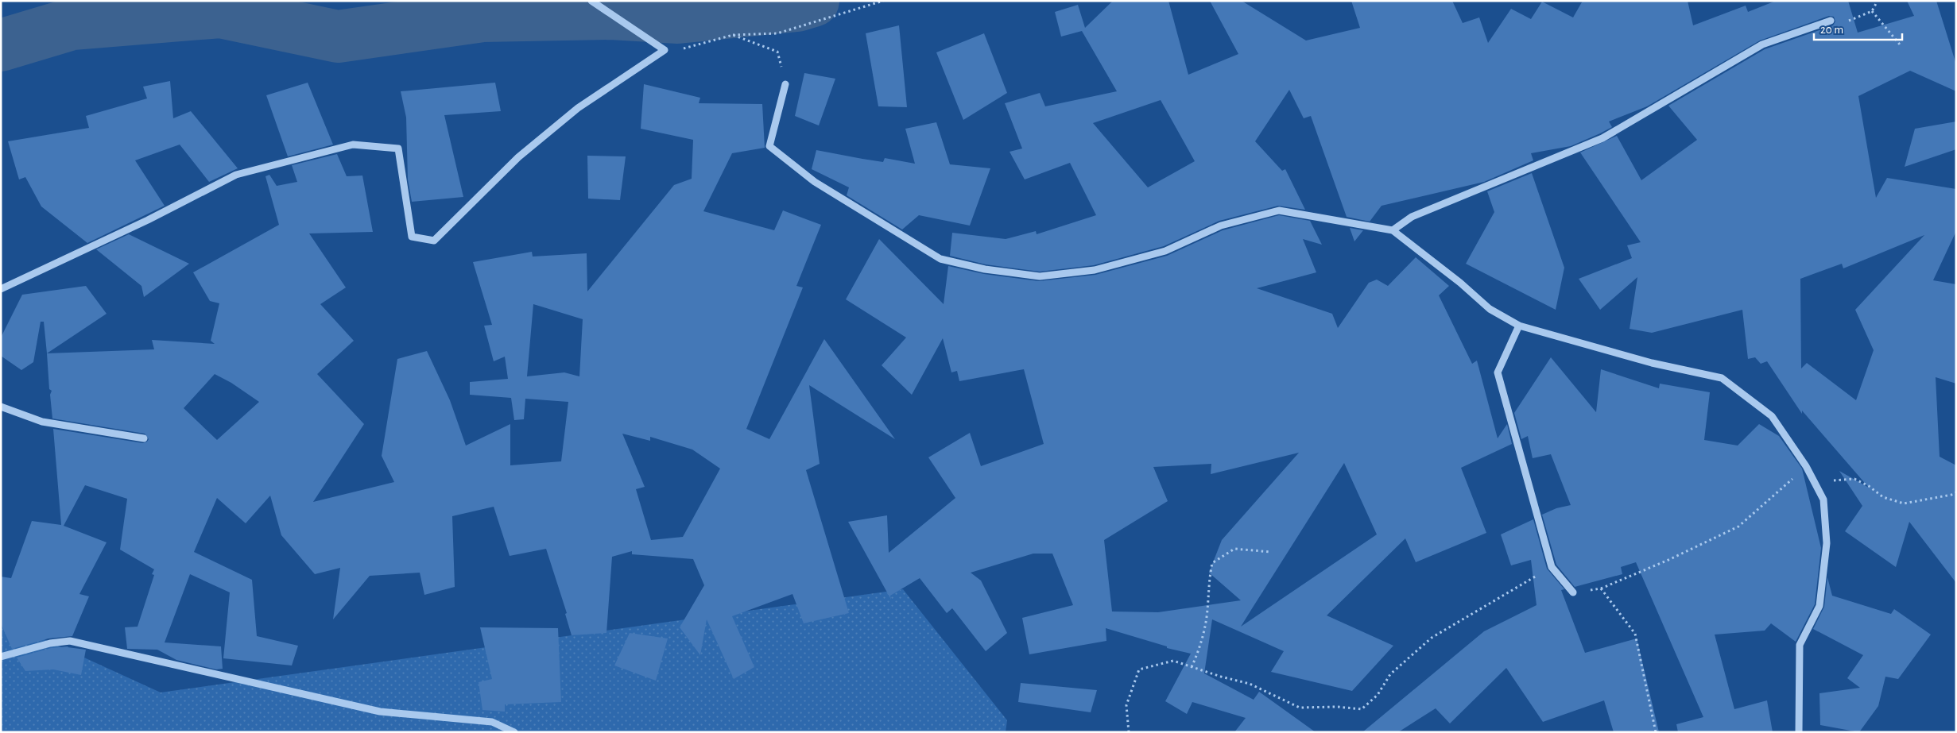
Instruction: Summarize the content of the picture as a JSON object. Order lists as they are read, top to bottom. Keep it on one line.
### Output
{"scale_bar":"20 m"}
